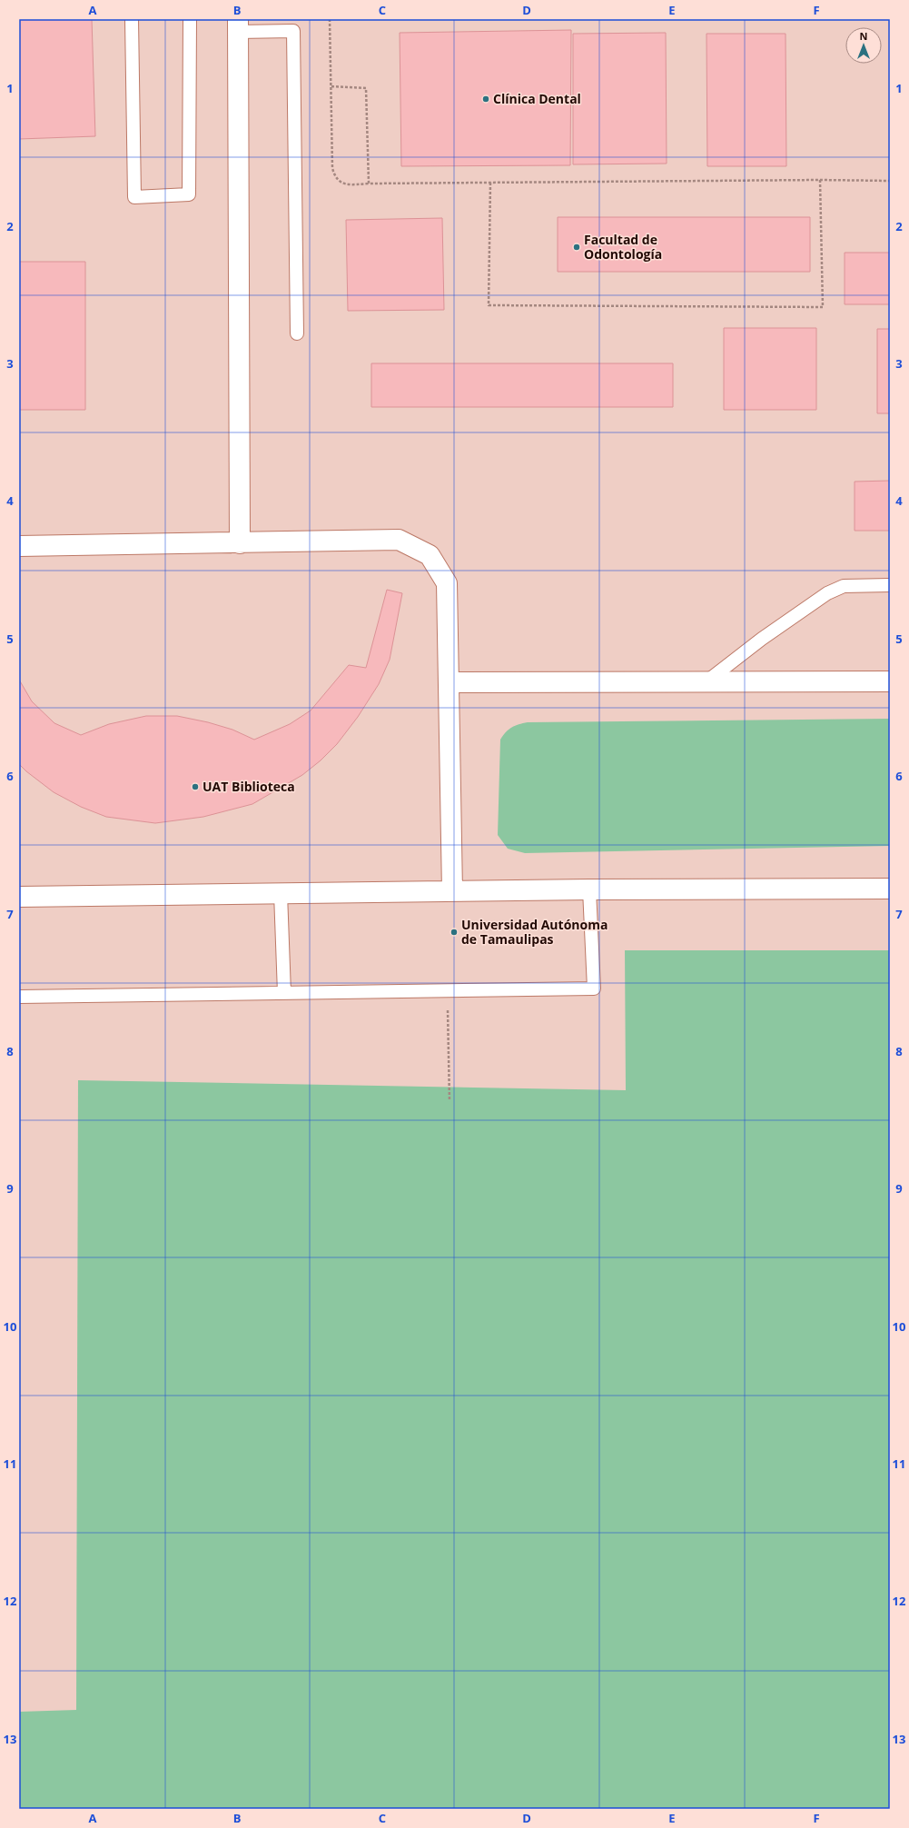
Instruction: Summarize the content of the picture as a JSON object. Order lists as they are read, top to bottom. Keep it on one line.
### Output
{"places":["Clínica Dental","Facultad de Odontología","UAT Biblioteca","Universidad Autónoma de Tamaulipas"],"north":"top","grid":{"columns":["A","B","C","D","E","F"],"rows":["1","2","3","4","5","6","7","8","9","10","11","12","13"]}}
